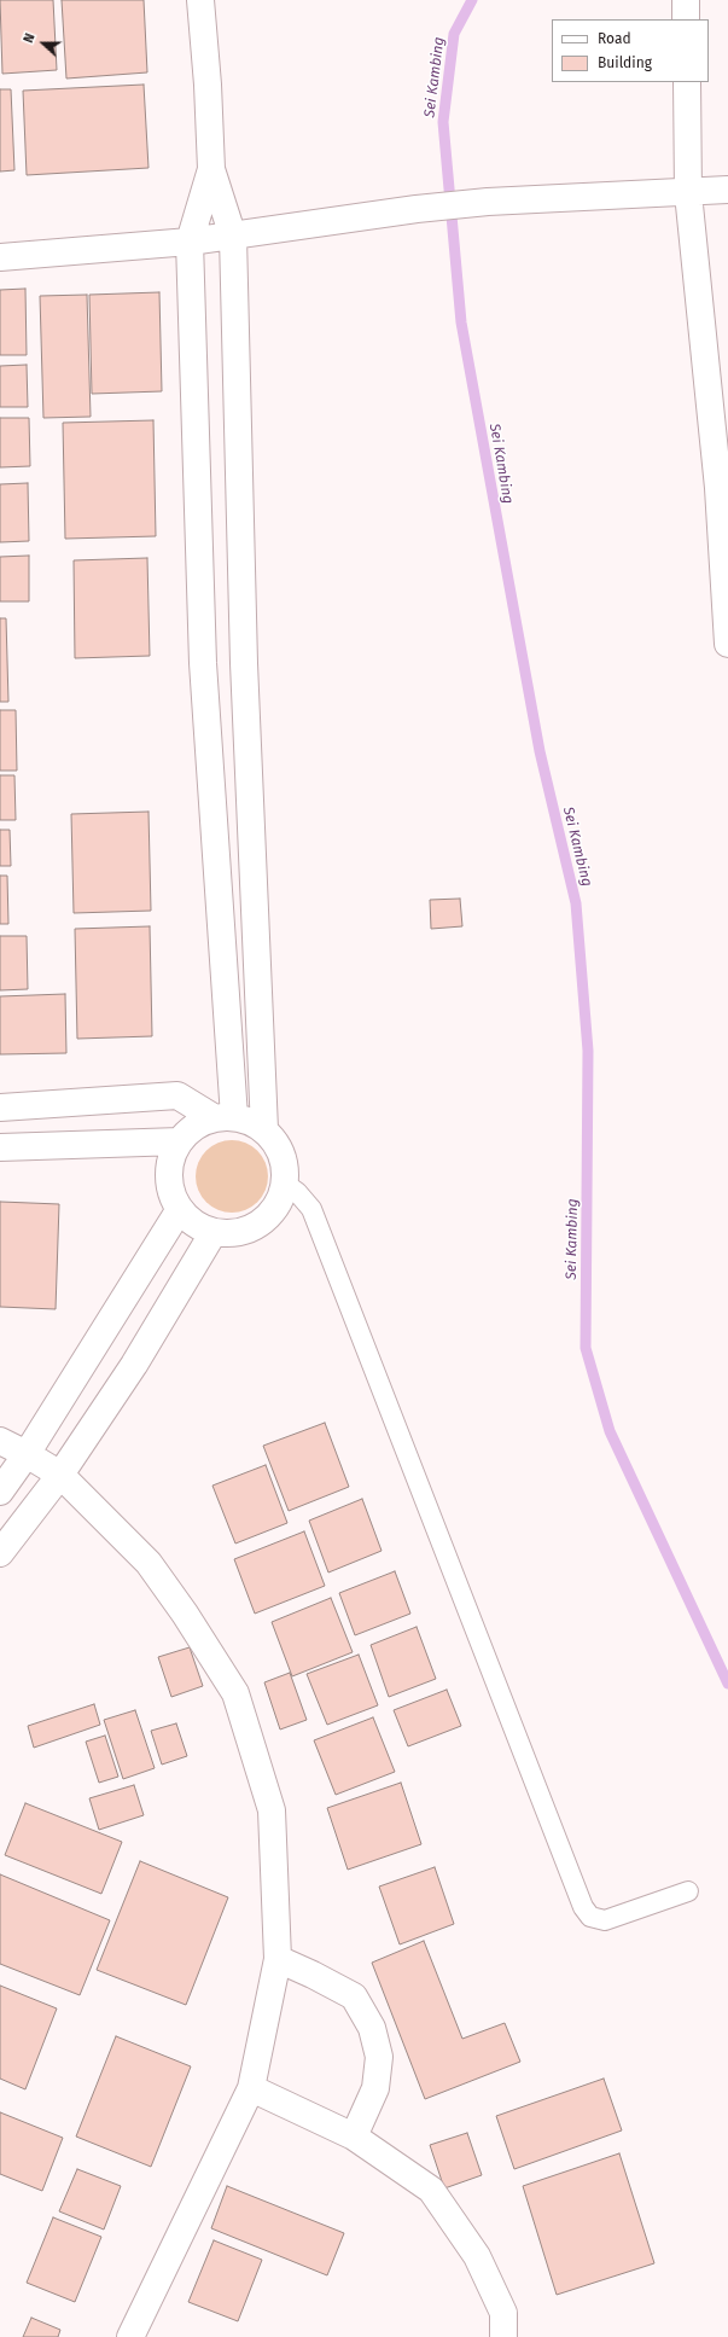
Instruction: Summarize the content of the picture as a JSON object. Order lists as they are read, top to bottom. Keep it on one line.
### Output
{"water":["Sei Kambing"],"legend":["Road","Building"],"north":"left"}
